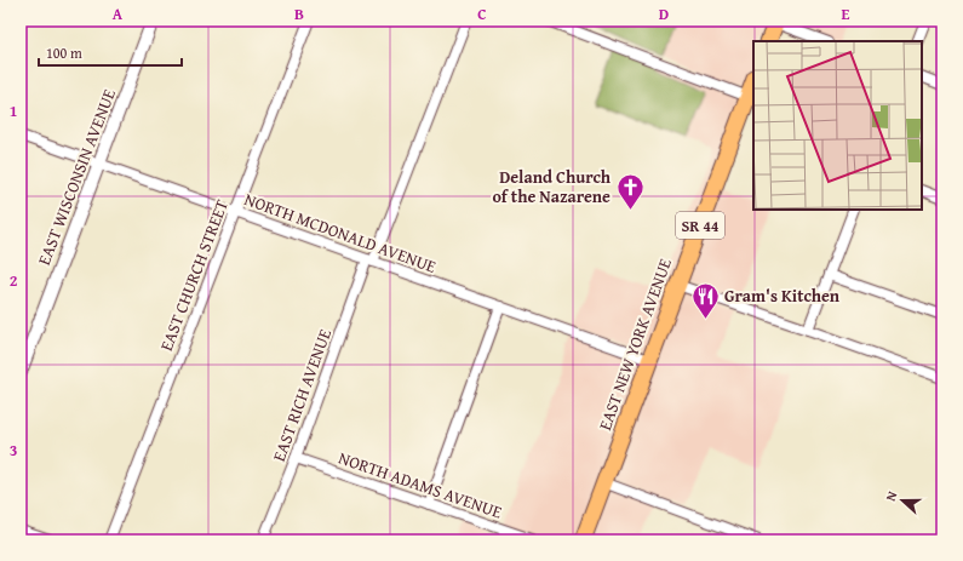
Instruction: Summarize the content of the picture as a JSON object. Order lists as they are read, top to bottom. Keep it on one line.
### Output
{"streets":{"main road":["SR 44","EAST NEW YORK AVENUE"],"street":["EAST WISCONSIN AVENUE","NORTH MCDONALD AVENUE","EAST CHURCH STREET","EAST RICH AVENUE","NORTH ADAMS AVENUE"]},"crossings":[["EAST WISCONSIN AVENUE","NORTH MCDONALD AVENUE"],["NORTH MCDONALD AVENUE","EAST CHURCH STREET"],["NORTH MCDONALD AVENUE","EAST NEW YORK AVENUE"],["NORTH MCDONALD AVENUE","EAST RICH AVENUE"],["EAST RICH AVENUE","NORTH ADAMS AVENUE"]],"places":{"church":["Deland Church of the Nazarene"],"restaurant":["Gram's Kitchen"]},"scale_bar":"100 m","north":"left","grid":{"columns":["A","B","C","D","E"],"rows":["1","2","3"]}}
